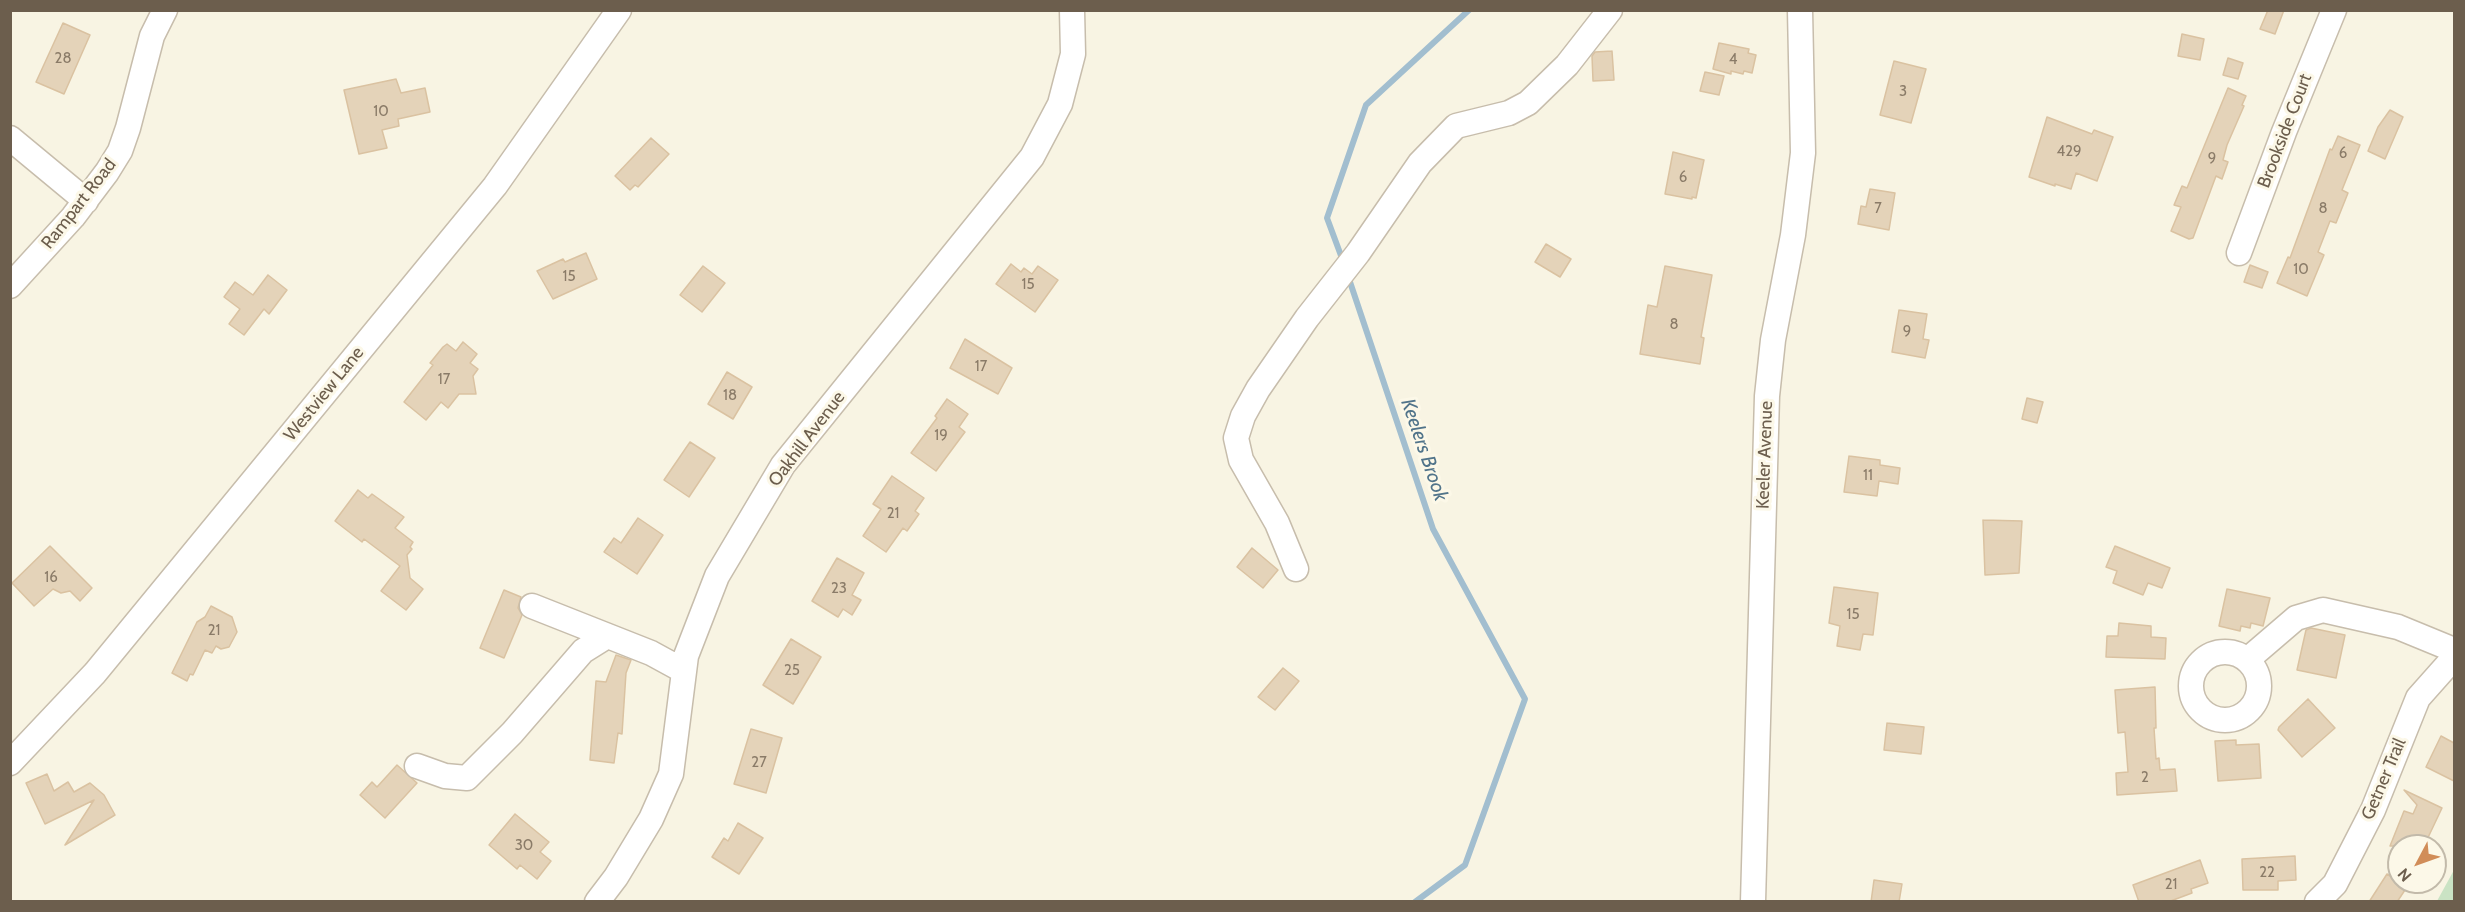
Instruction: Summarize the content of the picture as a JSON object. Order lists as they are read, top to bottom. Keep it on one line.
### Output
{"streets":{"street":["Brookside Court","Rampart Road","Westview Lane","Oakhill Avenue","Keeler Avenue","Getner Trail"]},"water":["Keelers Brook"],"house_numbers":["28","4","3","10","429","6","9","6","7","8","10","15","15","8","9","17","17","18","19","11","21","16","23","15","21","25","27","2","30","22","21"],"north":"bottom left"}
